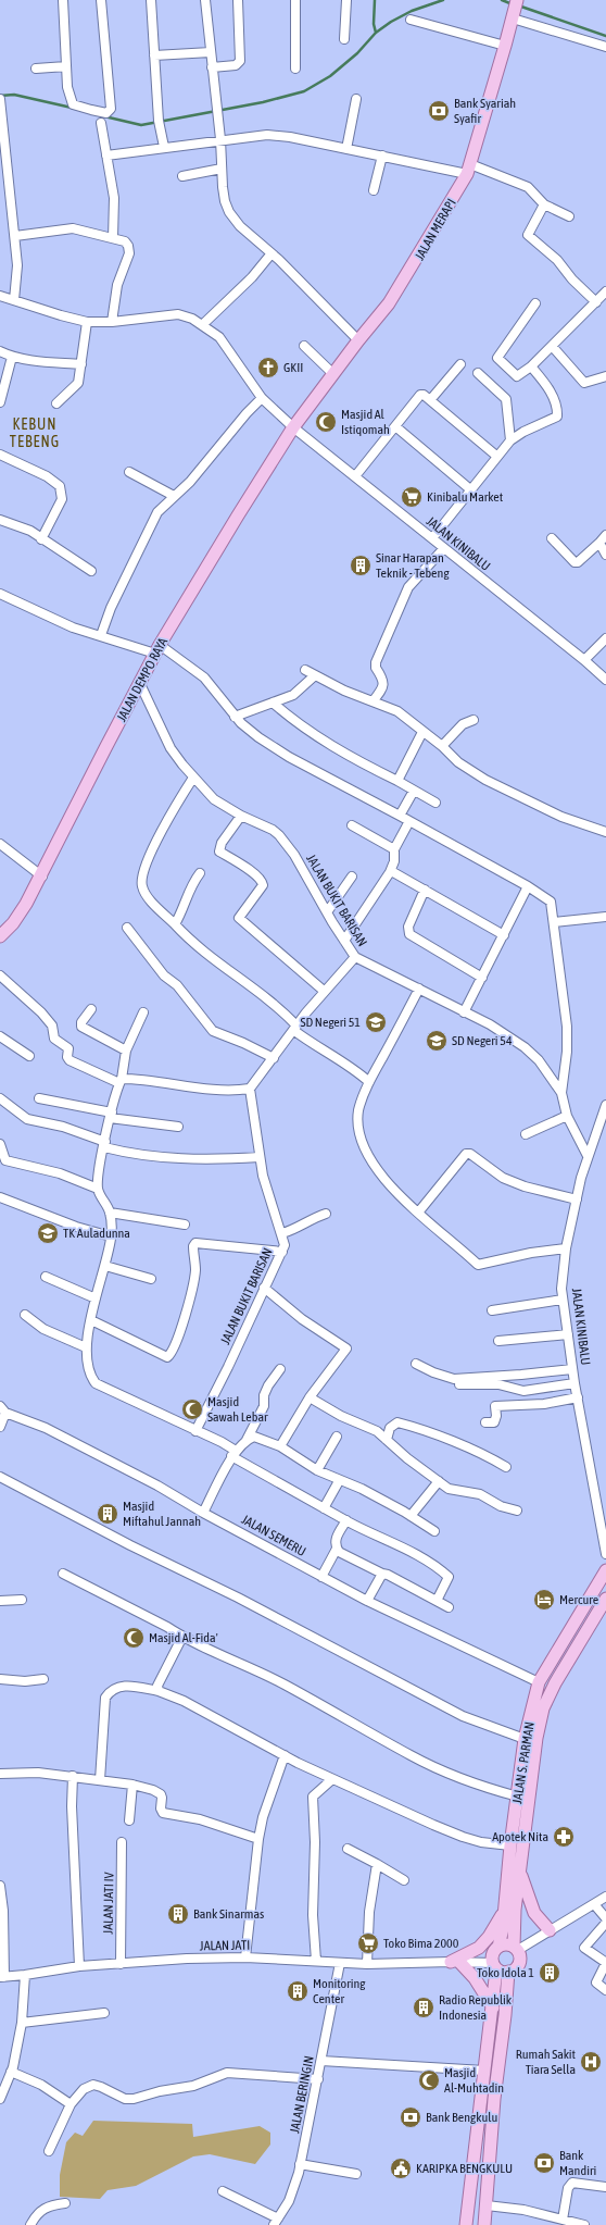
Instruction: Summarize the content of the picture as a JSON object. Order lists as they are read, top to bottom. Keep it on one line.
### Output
{"streets":{"main road":["JALAN MERAPI","JALAN DEMPO RAYA","JALAN S. PARMAN"],"street":["JALAN KINIBALU","JALAN BUKIT BARISAN","JALAN SEMERU","JALAN JATI IV","JALAN JATI","JALAN BERINGIN"]},"crossings":[["JALAN MERAPI","JALAN KINIBALU"],["JALAN MERAPI","JALAN DEMPO RAYA"],["JALAN KINIBALU","JALAN DEMPO RAYA"],["JALAN KINIBALU","JALAN BUKIT BARISAN"],["JALAN DEMPO RAYA","JALAN BUKIT BARISAN"],["JALAN SEMERU","JALAN S. PARMAN"],["JALAN S. PARMAN","JALAN JATI"],["JALAN JATI IV","JALAN JATI"],["JALAN JATI","JALAN BERINGIN"]],"districts":["KEBUN TEBENG"],"places":{"bank":["Bank Syariah Syafir","Bank Bengkulu","Bank Mandiri"],"church":["GKII"],"mosque":["Masjid Al Istiqomah","Masjid Sawah Lebar","Masjid Al-Fida'","Masjid Al-Muhtadin"],"supermarket":["Kinibalu Market","Toko Bima 2000"],"building":["Sinar Harapan Teknik - Tebeng","Masjid Miftahul Jannah","Bank Sinarmas","Toko Idola 1","Monitoring Center","Radio Republik Indonesia"],"school or university":["SD Negeri 51","SD Negeri 54","TK Auladunna"],"hotel":["Mercure"],"pharmacy":["Apotek Nita"],"hospital":["Rumah Sakit Tiara Sella"],"public building":["KARIPKA BENGKULU"]}}
